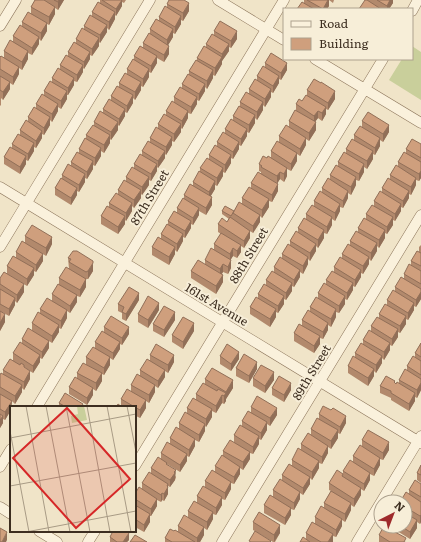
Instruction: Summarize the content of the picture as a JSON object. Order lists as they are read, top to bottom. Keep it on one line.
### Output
{"streets":{"street":["87th Street","88th Street","161st Avenue","89th Street"]},"crossings":[["87th Street","161st Avenue"],["88th Street","161st Avenue"],["161st Avenue","89th Street"]],"legend":["Road","Building"],"north":"top right"}
